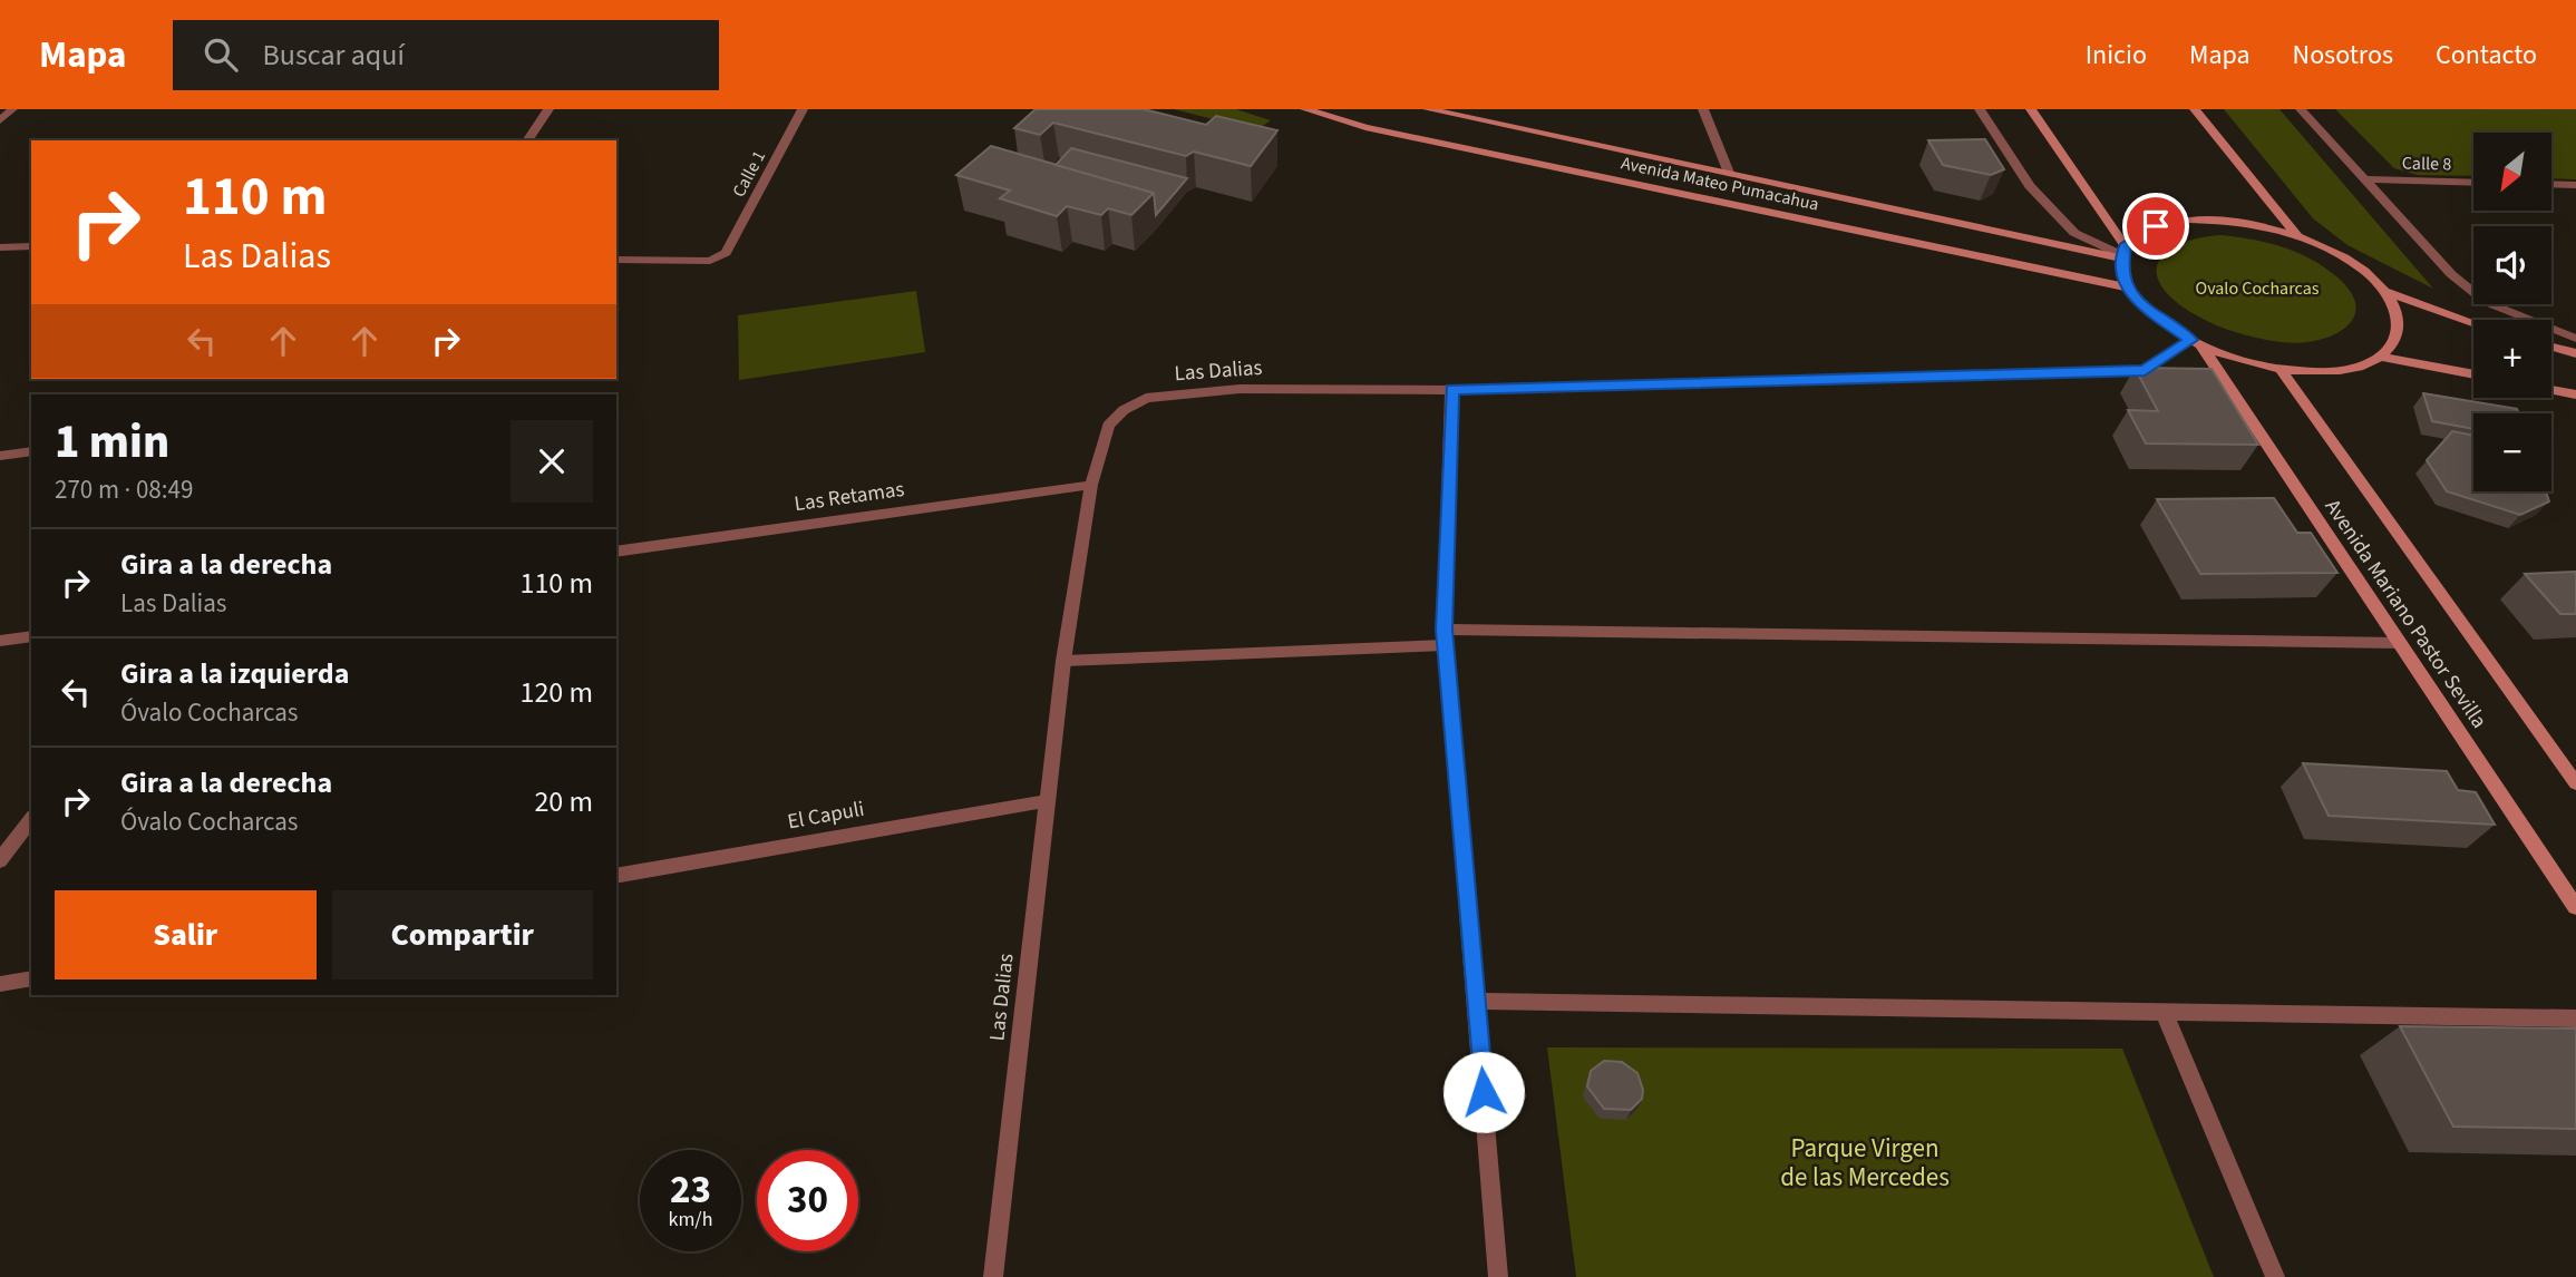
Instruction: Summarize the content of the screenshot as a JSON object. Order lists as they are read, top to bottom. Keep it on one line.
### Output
{"streets":{"main road":["Avenida Mateo Pumacahua","Avenida Mariano Pastor Sevilla"],"street":["Calle 8","Calle 1","Las Dalias","Las Retamas","El Capuli"]},"crossings":[["Las Dalias","Las Retamas"],["Las Dalias","Avenida Mariano Pastor Sevilla"],["Las Dalias","El Capuli"]],"parks":["Ovalo Cocharcas","Parque Virgen de las Mercedes"],"north":"bottom left","page":{"header":"Mapa","search":"Buscar aquí","nav":["Inicio","Mapa","Nosotros","Contacto"],"map_buttons":["+","−"],"turn":["110 m","Las Dalias"],"heading":["1 min","270 m · 08:49"],"list":[{"name":"Gira a la derecha","note":"Las Dalias","value":"110 m"},{"name":"Gira a la izquierda","note":"Óvalo Cocharcas","value":"120 m"},{"name":"Gira a la derecha","note":"Óvalo Cocharcas","value":"20 m"}],"buttons":["Salir","Compartir"],"speed":"23 km/h","limit":"30"}}
